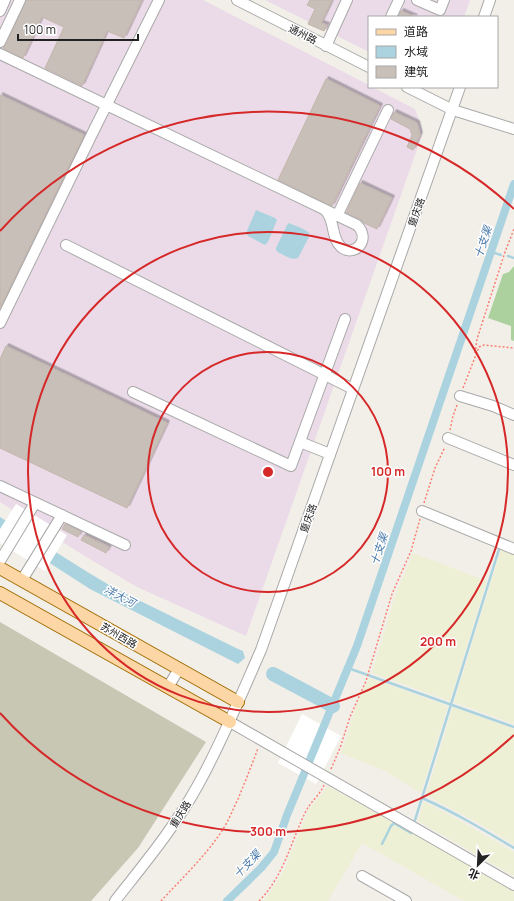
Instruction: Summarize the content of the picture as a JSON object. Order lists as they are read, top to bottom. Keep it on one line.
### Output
{"streets":{"main road":["苏州西路"],"street":["通州路","重庆路"]},"crossings":[["重庆路","苏州西路"]],"water":["十支渠","洋大河"],"legend":["道路","水域","建筑"],"scale_bar":"100 m","north":"bottom left","rings":["100 m","200 m","300 m"]}
